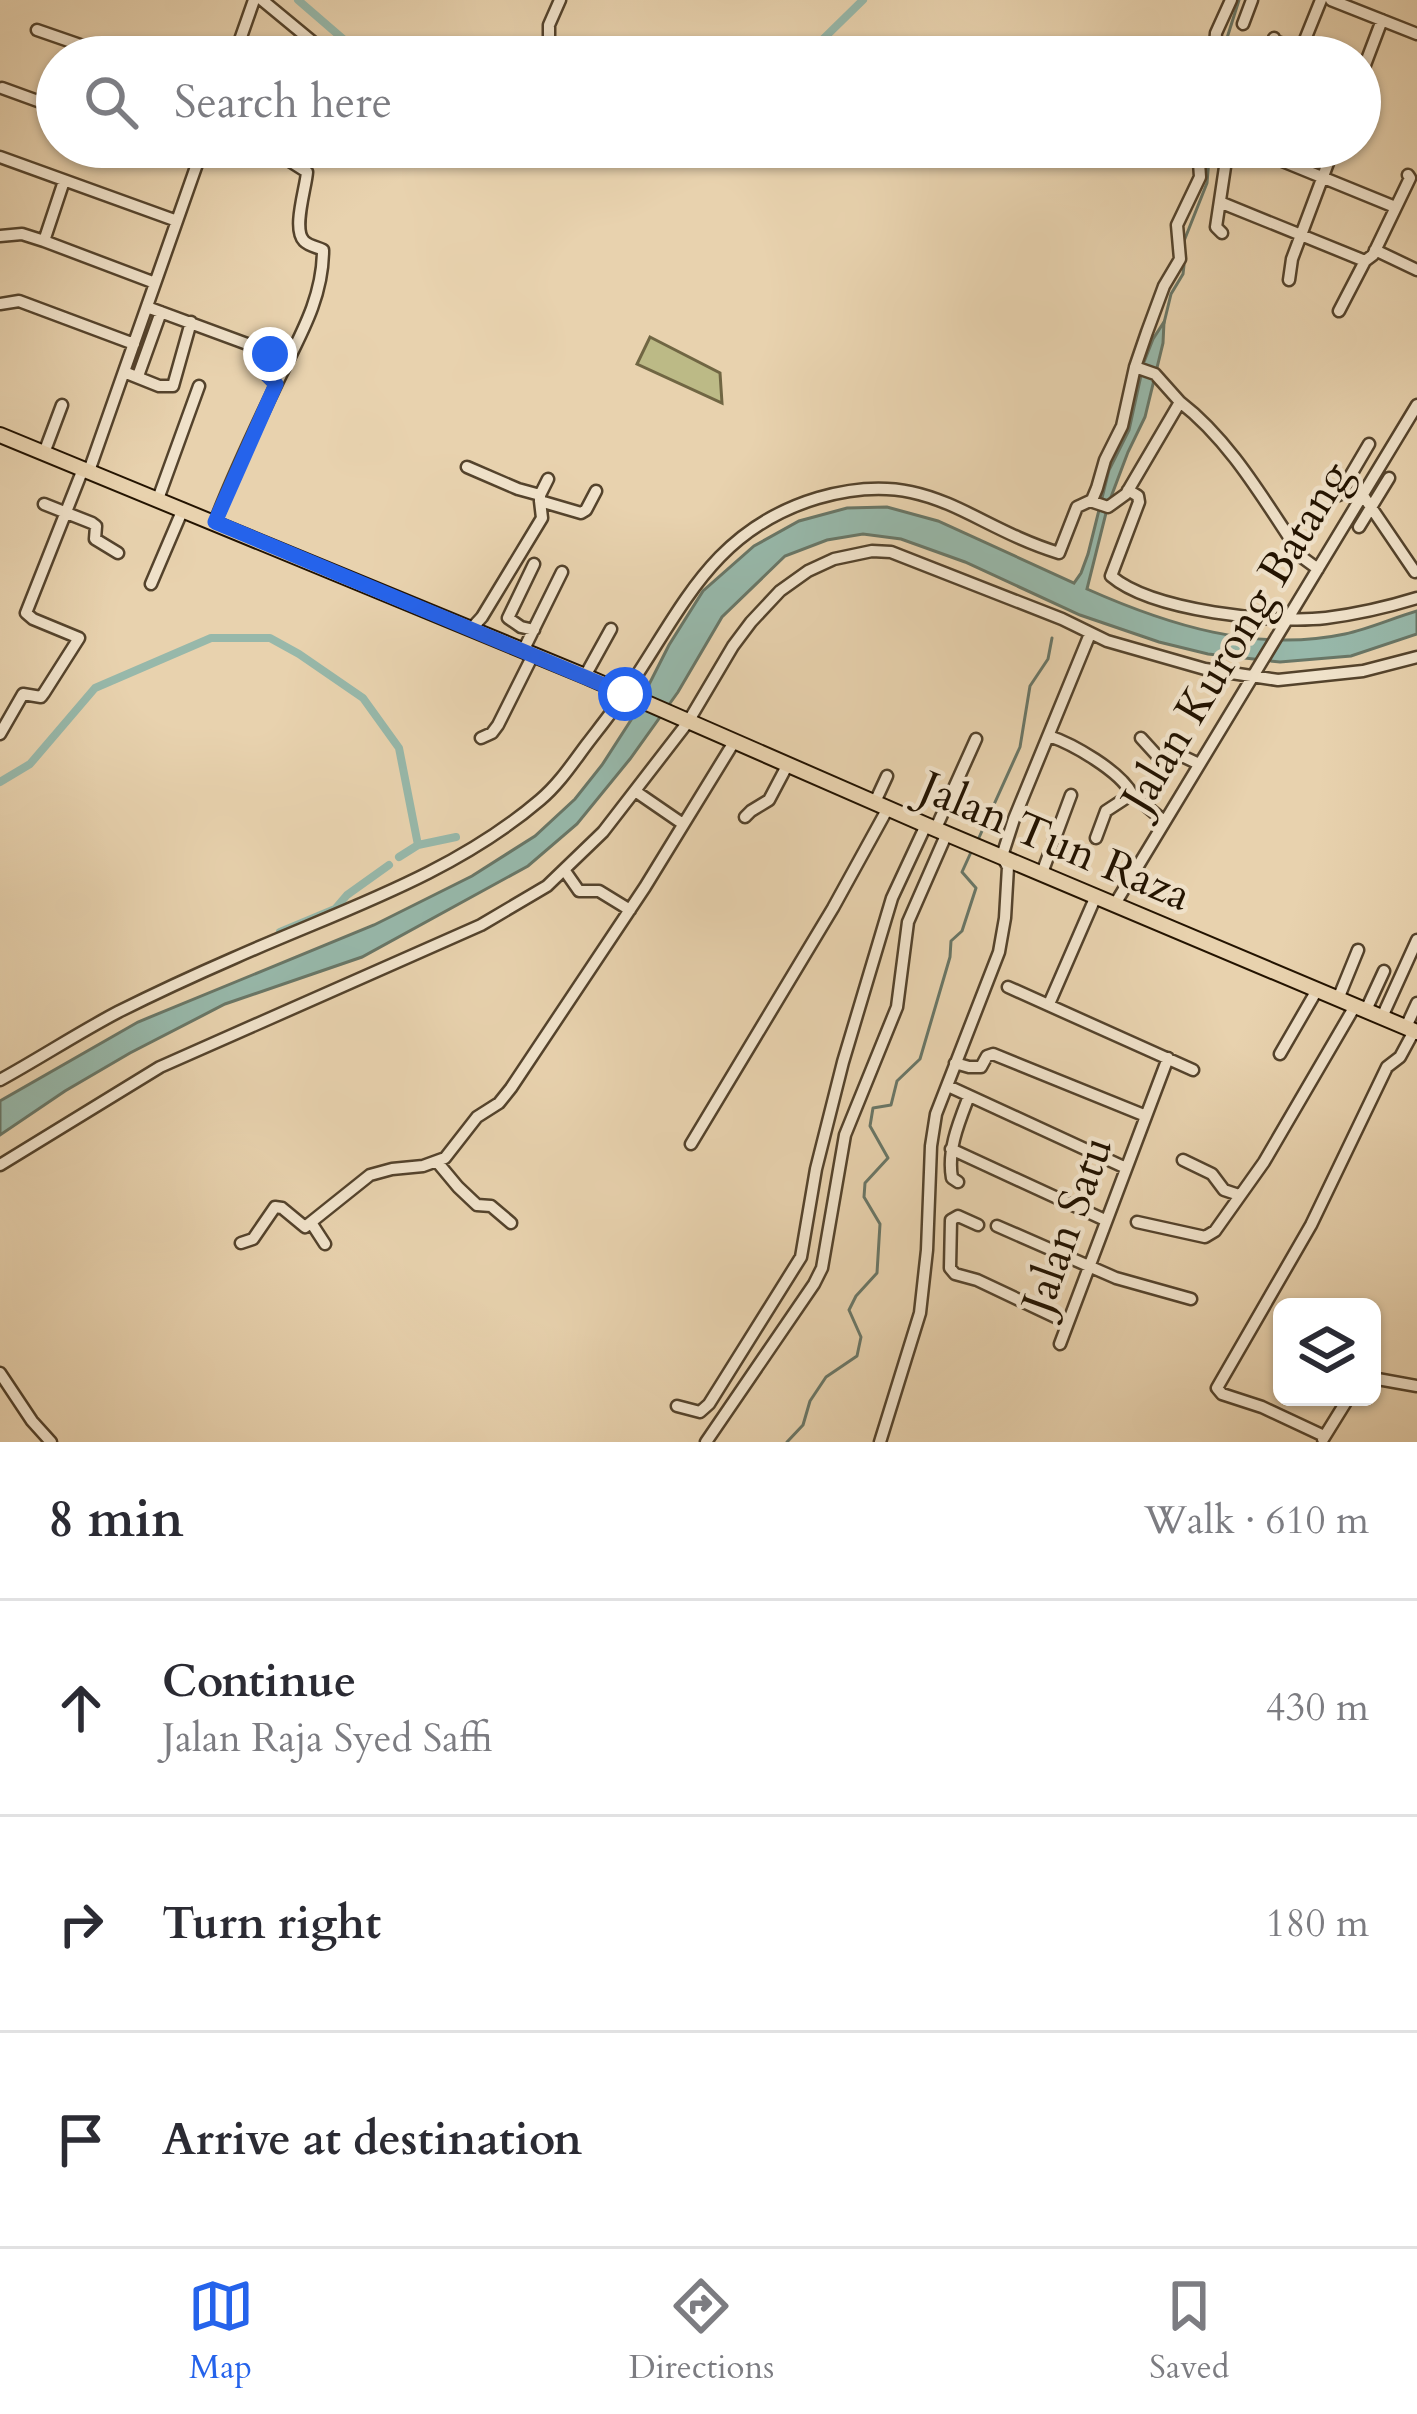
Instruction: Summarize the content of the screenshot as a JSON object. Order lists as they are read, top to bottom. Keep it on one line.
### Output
{"streets":{"main road":["Jalan Tun Raza"],"street":["Jalan Kurong Batang","Jalan Satu"]},"crossings":[["Jalan Kurong Batang","Jalan Tun Raza"]],"page":{"search":"Search here","heading":["8 min","Walk · 610 m"],"list":[["Continue","Jalan Raja Syed Saffi","430 m"],["Turn right","180 m"],"Arrive at destination"],"nav":["Map","Directions","Saved"]}}
